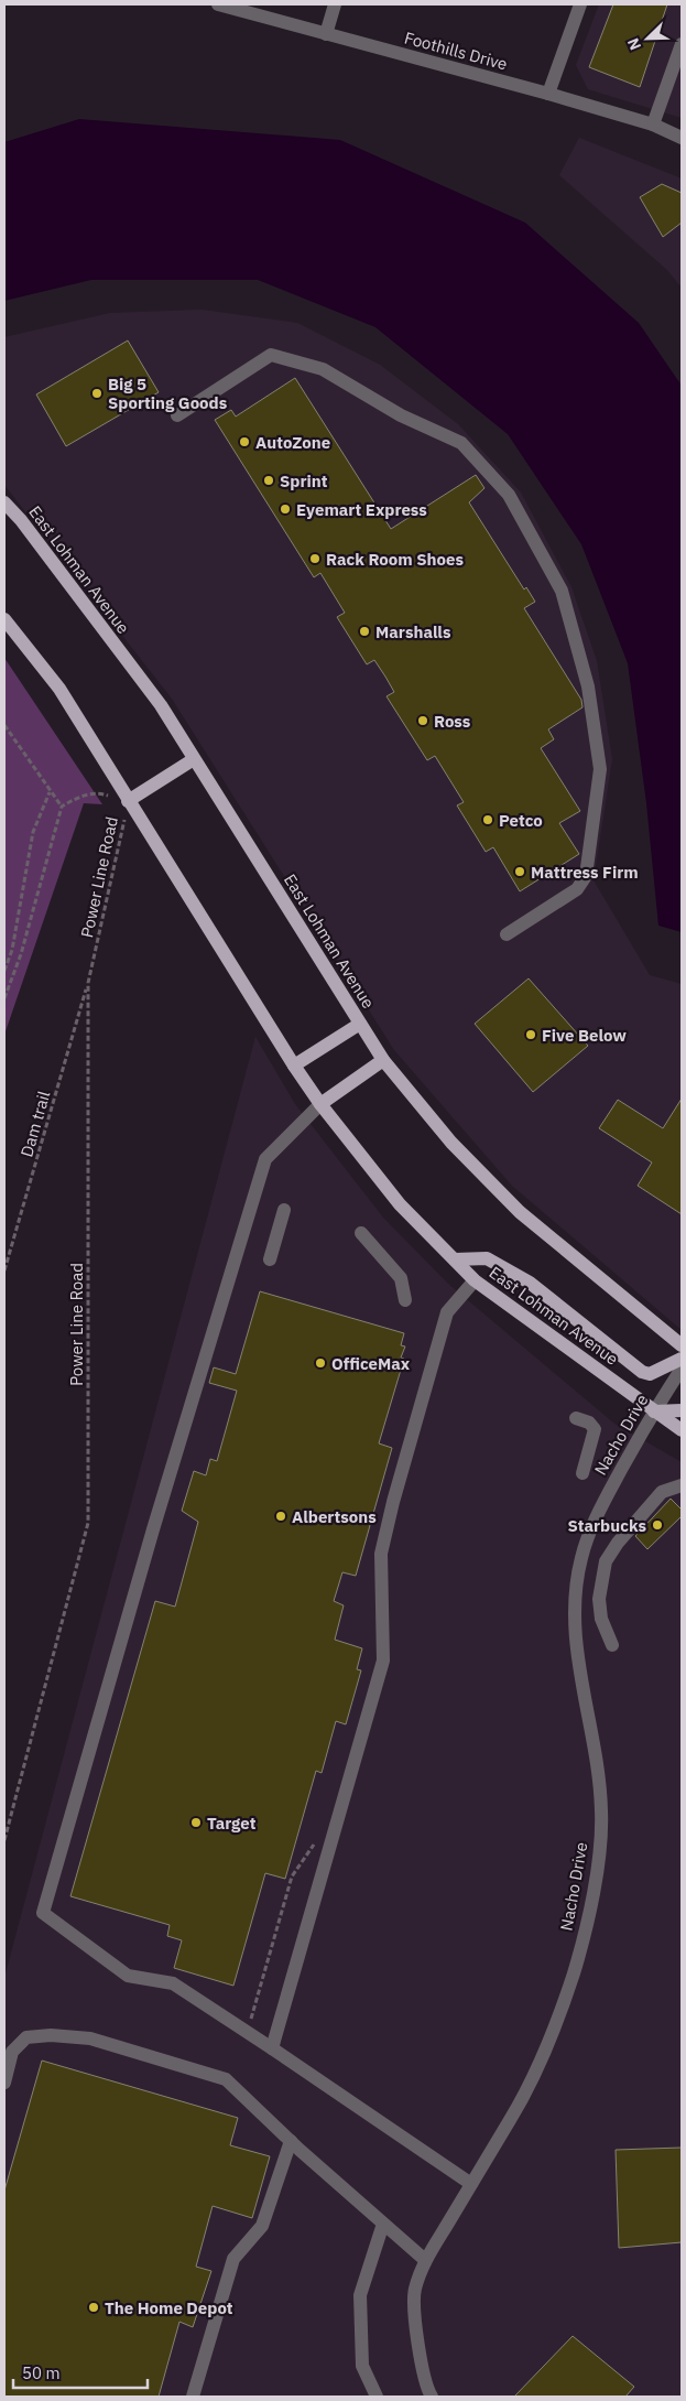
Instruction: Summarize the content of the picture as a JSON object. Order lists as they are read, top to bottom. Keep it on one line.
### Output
{"streets":{"main road":["East Lohman Avenue"],"street":["Foothills Drive","Nacho Drive"],"path":["Power Line Road","Dam trail"]},"crossings":[["East Lohman Avenue","Power Line Road"],["East Lohman Avenue","Nacho Drive"],["Power Line Road","Dam trail"]],"places":["Big 5 Sporting Goods","AutoZone","Sprint","Eyemart Express","Rack Room Shoes","Marshalls","Ross","Petco","Mattress Firm","Five Below","OfficeMax","Albertsons","Starbucks","Target","The Home Depot"],"scale_bar":"50 m","north":"bottom left"}
